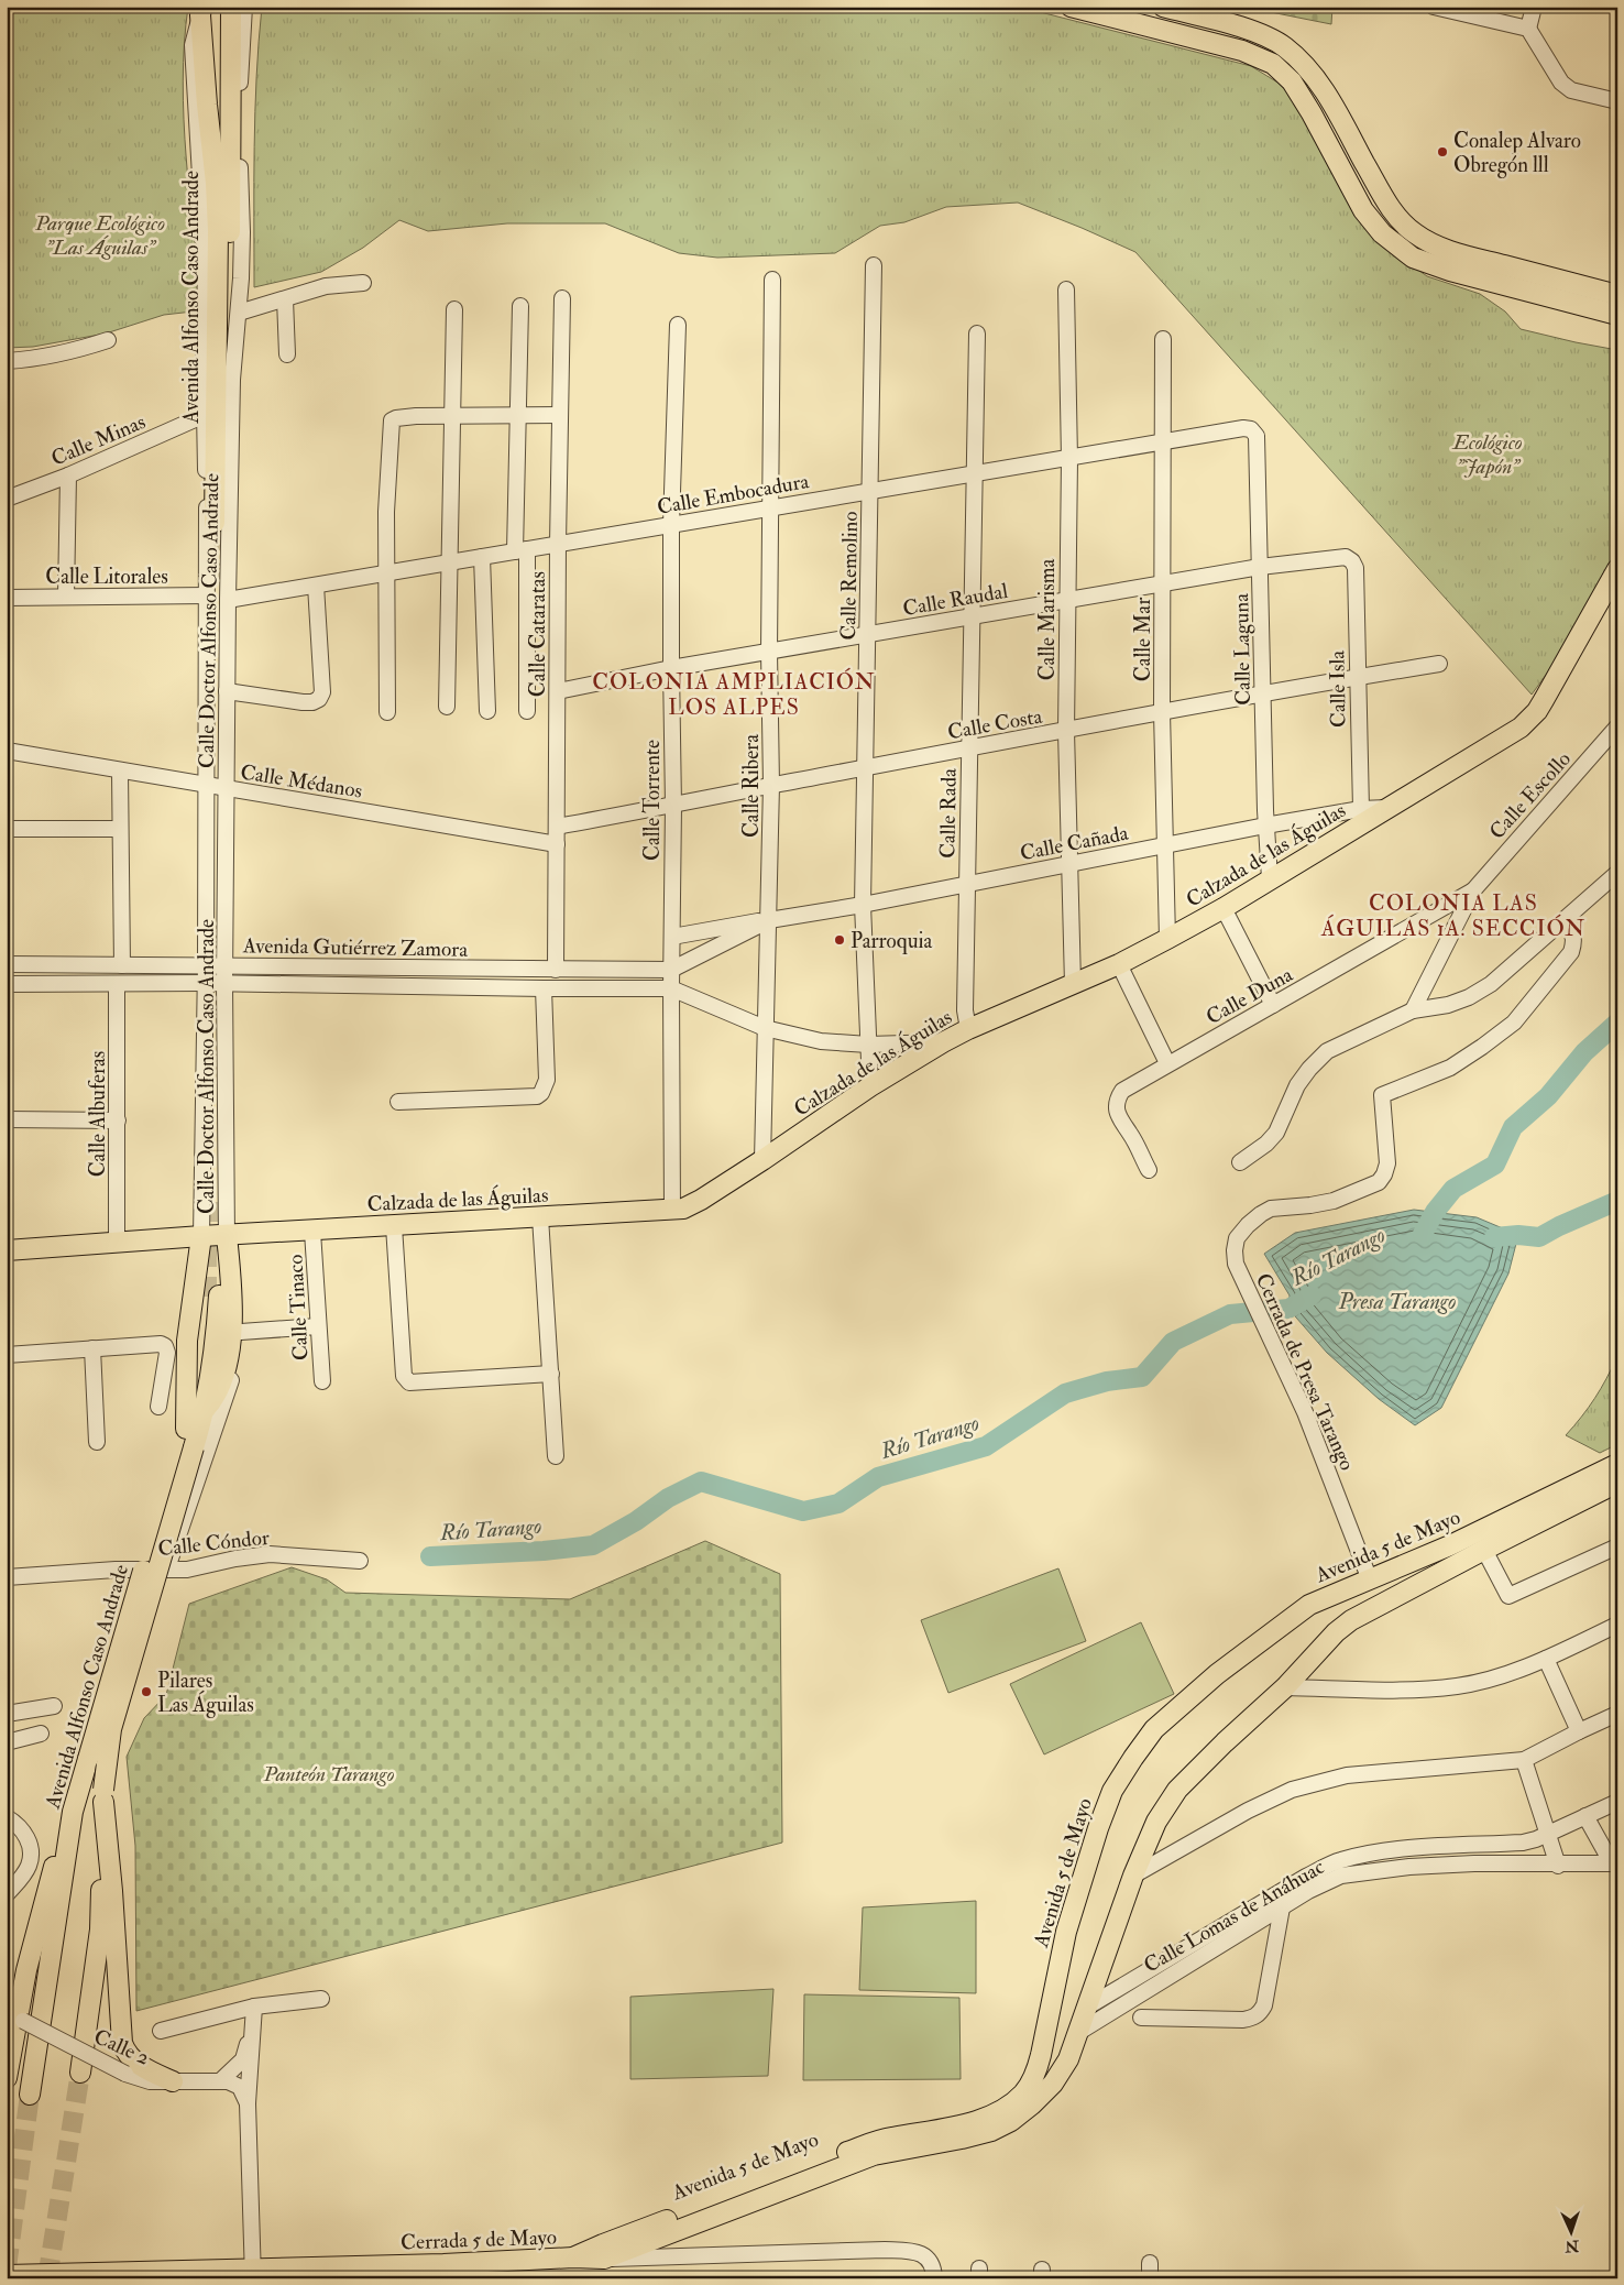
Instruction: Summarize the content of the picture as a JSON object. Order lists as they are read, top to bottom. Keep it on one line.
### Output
{"streets":{"main road":["Avenida Alfonso Caso Andrade","Calzada de las Águilas","Avenida 5 de Mayo","Cerrada 5 de Mayo"],"street":["Calle Minas","Calle Embocadura","Calle Litorales","Calle Remolino","Calle Raudal","Calle Marisma","Calle Doctor Alfonso Caso Andrade","Calle Cataratas","Calle Mar","Calle Laguna","Calle Isla","Calle Costa","Calle Médanos","Calle Ribera","Calle Escollo","Calle Torrente","Calle Rada","Calle Cañada","Avenida Gutiérrez Zamora","Calle Duna","Calle Albuferas","Calle Tinaco","Cerrada de Presa Tarango","Calle Cóndor","Calle Lomas de Anáhuac","Calle 2"]},"crossings":[["Avenida Alfonso Caso Andrade","Calle Doctor Alfonso Caso Andrade"],["Calle Minas","Calle Doctor Alfonso Caso Andrade"],["Calle Embocadura","Calle Remolino"],["Calle Embocadura","Calle Marisma"],["Calle Embocadura","Calle Doctor Alfonso Caso Andrade"],["Calle Embocadura","Calle Cataratas"],["Calle Embocadura","Calle Mar"],["Calle Embocadura","Calle Laguna"],["Calle Embocadura","Calle Ribera"],["Calle Embocadura","Calle Torrente"],["Calle Embocadura","Calle Rada"],["Calle Litorales","Calle Doctor Alfonso Caso Andrade"],["Calle Remolino","Calle Raudal"],["Calle Remolino","Calle Costa"],["Calle Remolino","Calle Cañada"],["Calle Remolino","Calzada de las Águilas"],["Calle Raudal","Calle Marisma"],["Calle Raudal","Calle Cataratas"],["Calle Raudal","Calle Mar"],["Calle Raudal","Calle Laguna"],["Calle Raudal","Calle Isla"],["Calle Raudal","Calle Ribera"],["Calle Raudal","Calle Torrente"],["Calle Raudal","Calle Rada"],["Calle Marisma","Calle Costa"],["Calle Marisma","Calle Cañada"],["Calle Marisma","Calzada de las Águilas"],["Calle Doctor Alfonso Caso Andrade","Calle Médanos"],["Calle Doctor Alfonso Caso Andrade","Calzada de las Águilas"],["Calle Doctor Alfonso Caso Andrade","Avenida Gutiérrez Zamora"],["Calle Cataratas","Calle Costa"],["Calle Cataratas","Calle Médanos"],["Calle Cataratas","Avenida Gutiérrez Zamora"],["Calle Mar","Calle Costa"],["Calle Mar","Calle Cañada"],["Calle Mar","Calzada de las Águilas"],["Calle Laguna","Calle Costa"],["Calle Laguna","Calle Cañada"],["Calle Laguna","Calzada de las Águilas"],["Calle Isla","Calle Costa"],["Calle Isla","Calle Cañada"],["Calle Costa","Calle Ribera"],["Calle Costa","Calle Torrente"],["Calle Costa","Calle Rada"],["Calle Ribera","Calle Cañada"],["Calle Ribera","Calzada de las Águilas"],["Calle Escollo","Calle Duna"],["Calle Torrente","Calle Cañada"],["Calle Torrente","Calzada de las Águilas"],["Calle Torrente","Avenida Gutiérrez Zamora"],["Calle Rada","Calle Cañada"],["Calle Rada","Calzada de las Águilas"],["Calle Cañada","Calzada de las Águilas"],["Calle Cañada","Avenida Gutiérrez Zamora"],["Calzada de las Águilas","Calle Albuferas"],["Calzada de las Águilas","Calle Tinaco"],["Avenida Gutiérrez Zamora","Calle Albuferas"],["Cerrada de Presa Tarango","Avenida 5 de Mayo"],["Avenida 5 de Mayo","Calle Lomas de Anáhuac"],["Avenida 5 de Mayo","Cerrada 5 de Mayo"]],"districts":["COLONIA AMPLIACIÓN LOS ALPES","COLONIA LAS ÁGUILAS 1A. SECCIÓN"],"water":["Río Tarango","Presa Tarango"],"parks":["Parque Ecológico \"Las Águilas\"","Ecológico \"Japón\"","Panteón Tarango"],"places":["Conalep Alvaro Obregón lll","Parroquia","Pilares Las Águilas"],"north":"bottom"}
